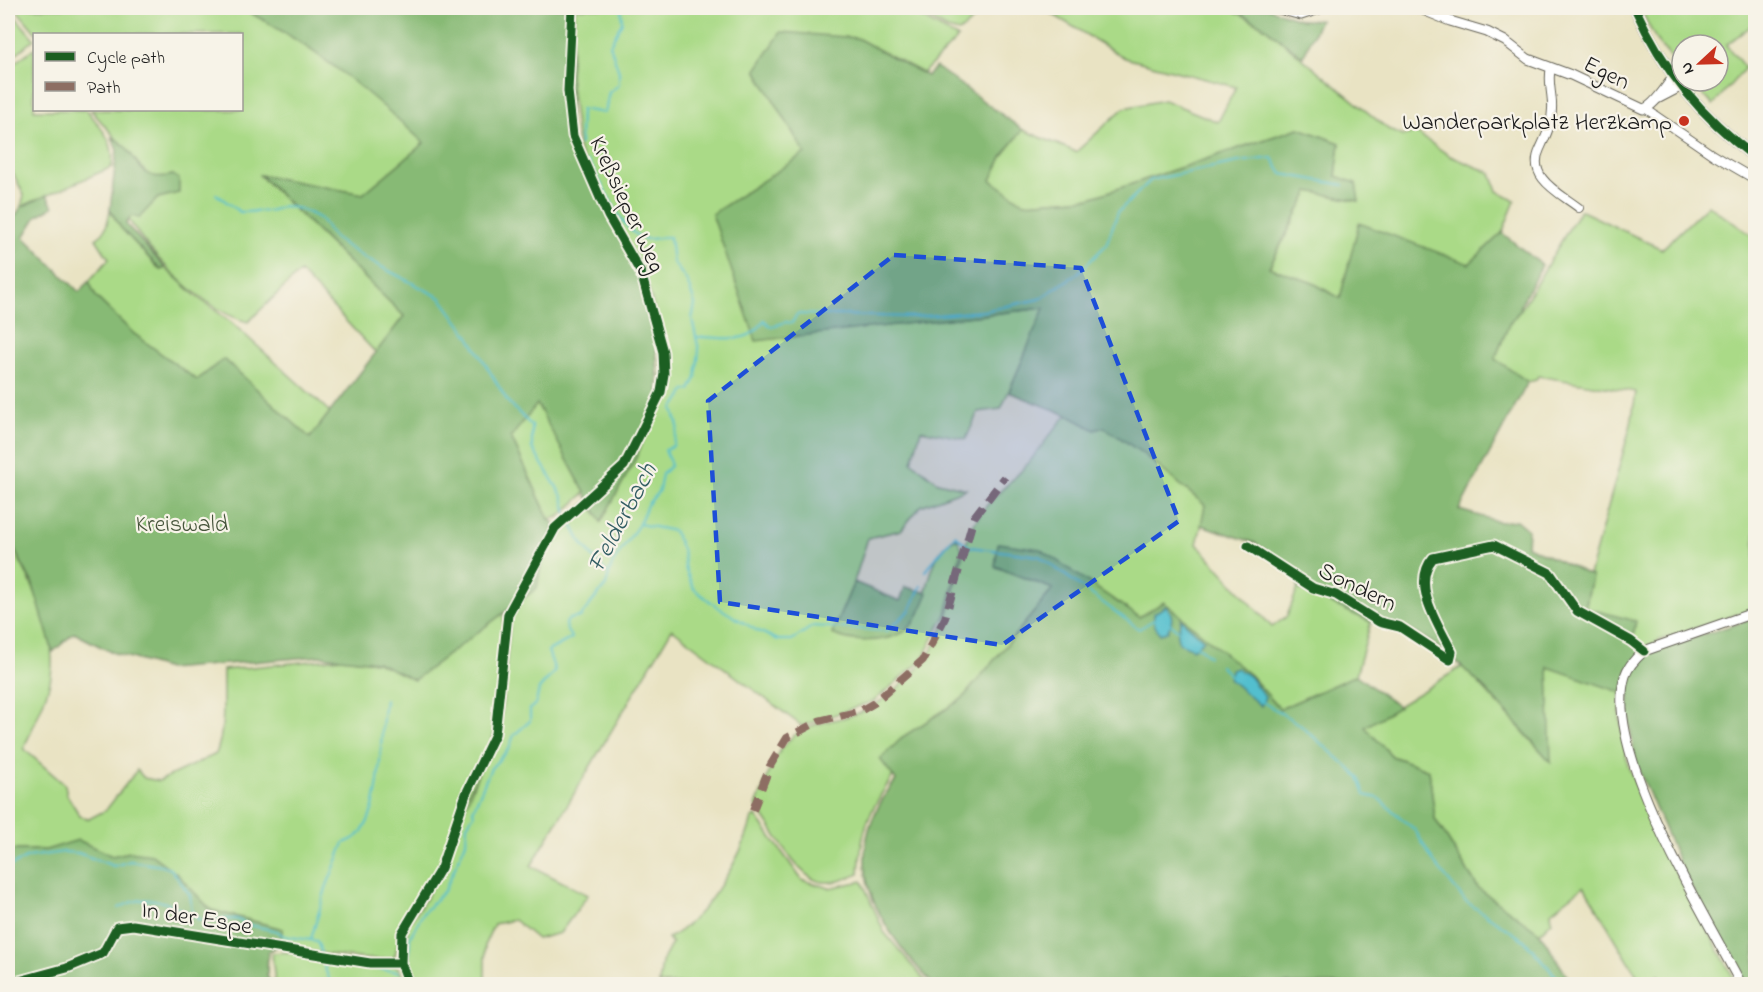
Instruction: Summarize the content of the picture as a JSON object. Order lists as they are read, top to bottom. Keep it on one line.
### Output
{"streets":{"street":["Egen","Kreßsieper Weg","Sondern","In der Espe"]},"crossings":[["Kreßsieper Weg","In der Espe"]],"water":["Felderbach"],"parks":["Kreiswald"],"places":["Wanderparkplatz Herzkamp"],"legend":["Cycle path","Path"],"north":"left"}
